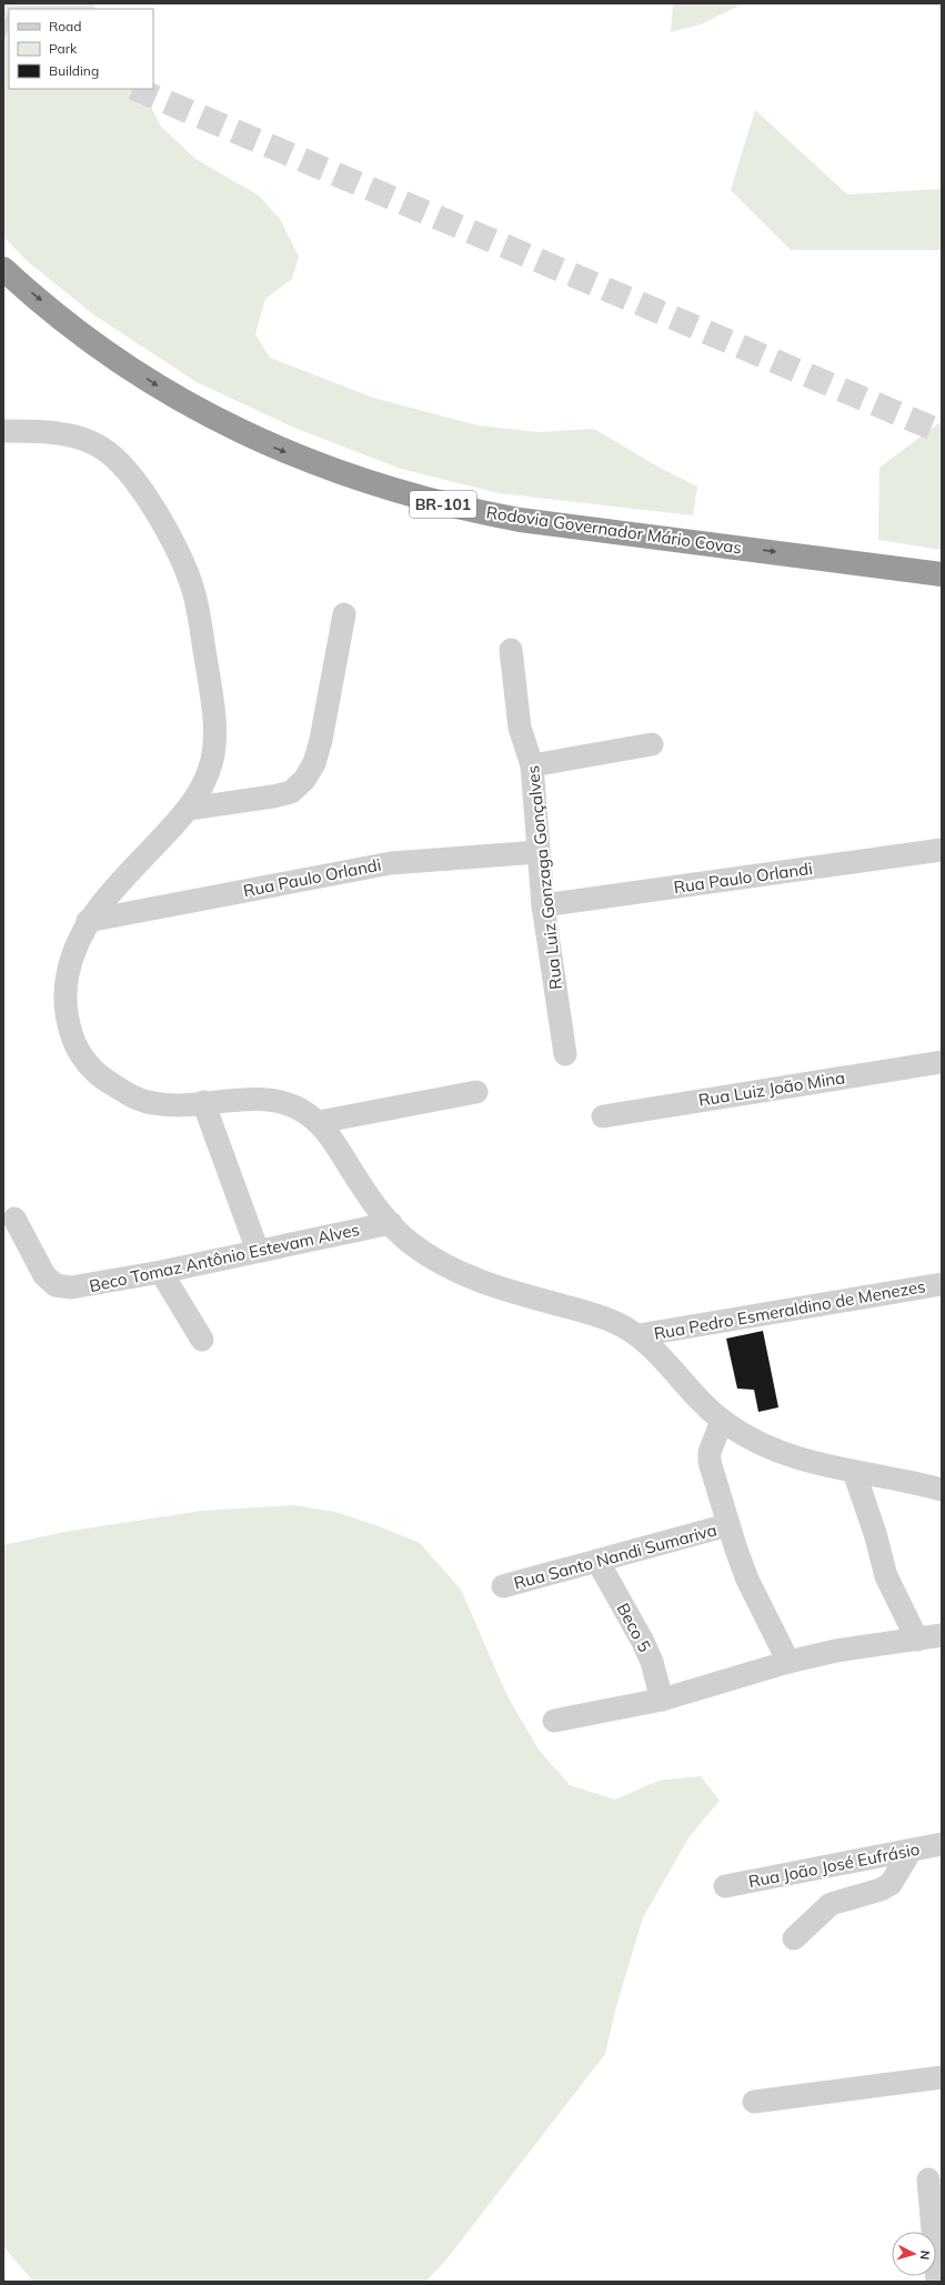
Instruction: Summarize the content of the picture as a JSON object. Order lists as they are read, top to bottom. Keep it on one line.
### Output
{"streets":{"highway":["BR-101","Rodovia Governador Mário Covas"],"street":["Rua Paulo Orlandi","Rua Luiz Gonzaga Gonçalves","Rua Luiz João Mina","Beco Tomaz Antônio Estevam Alves","Rua Pedro Esmeraldino de Menezes","Rua Santo Nandi Sumariva","Beco 5","Rua João José Eufrásio"]},"crossings":[["Rua Paulo Orlandi","Rua Luiz Gonzaga Gonçalves"],["Rua Santo Nandi Sumariva","Beco 5"]],"one_way":["Rodovia Governador Mário Covas"],"legend":["Road","Park","Building"],"north":"right"}
